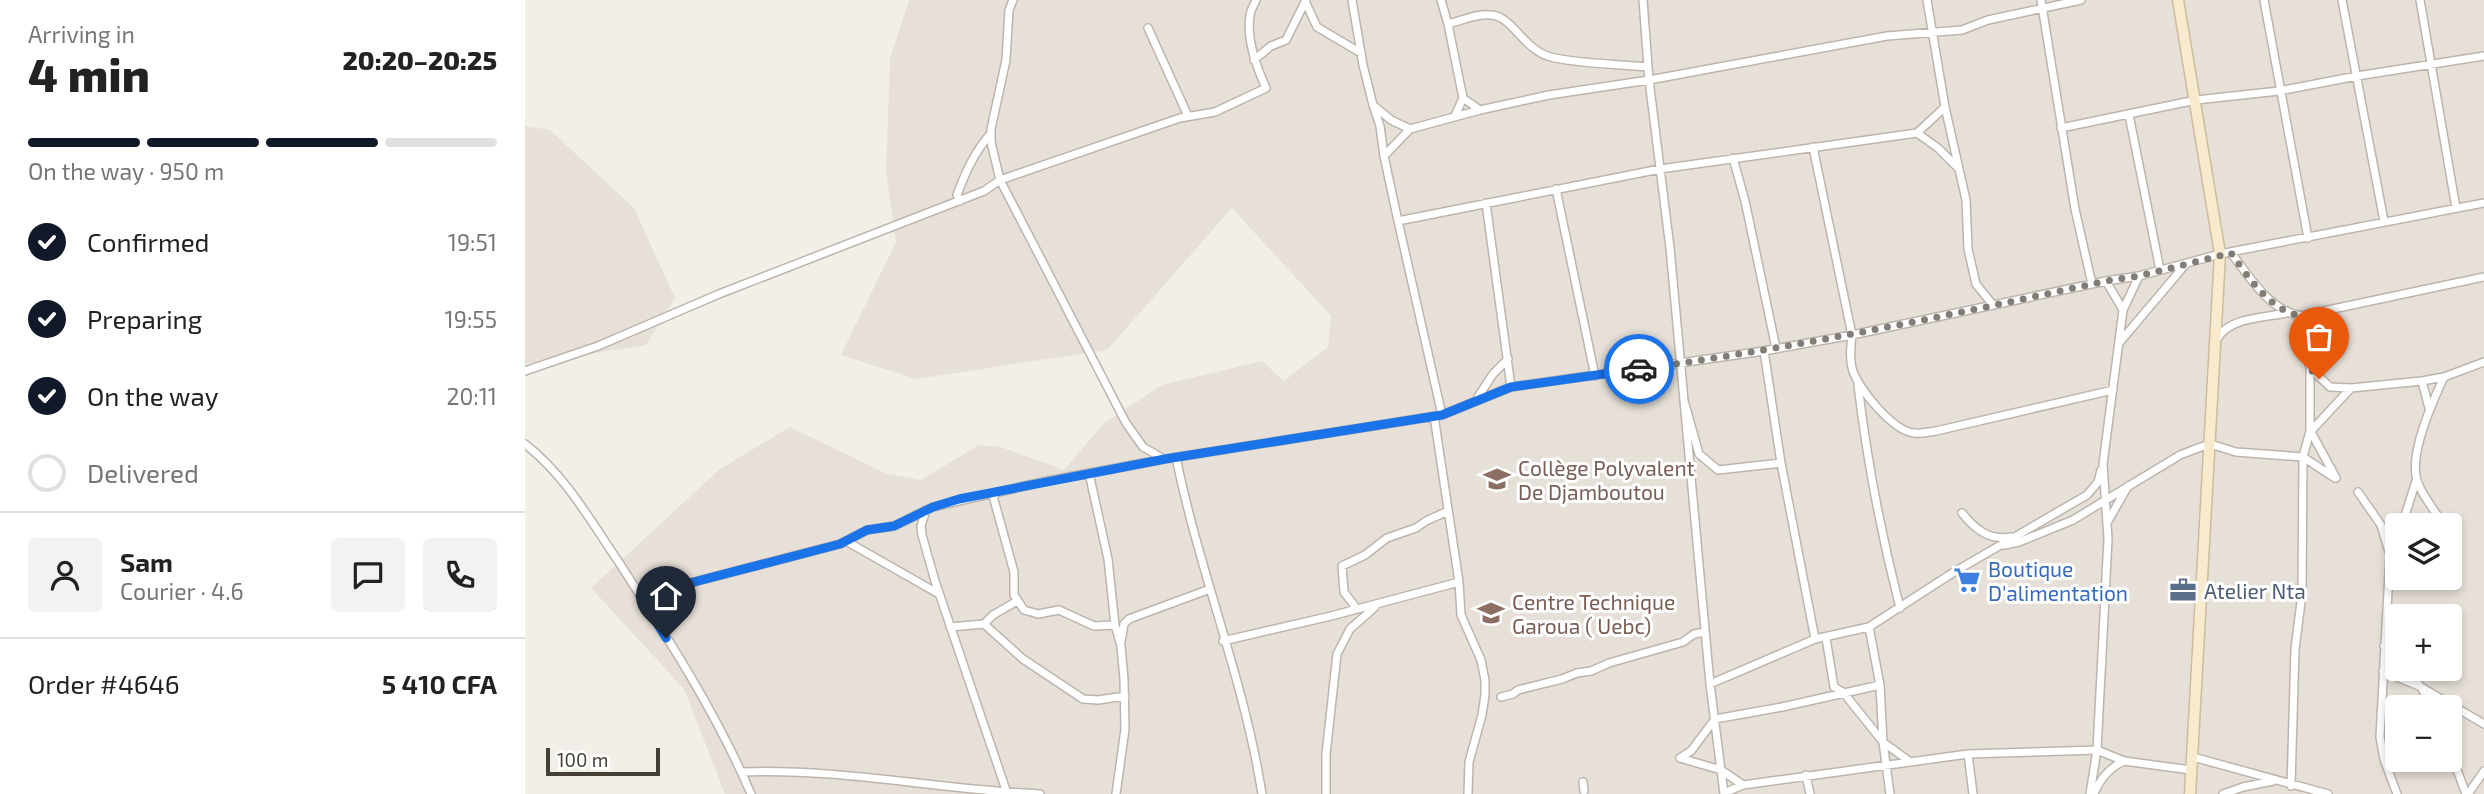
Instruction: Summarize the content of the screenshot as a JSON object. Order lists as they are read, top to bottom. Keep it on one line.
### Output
{"places":{"school or university":["Collège Polyvalent De Djamboutou","Centre Technique Garoua ( Uebc)"],"supermarket":["Boutique D'alimentation"],"office":["Atelier Nta"]},"scale_bar":"100 m","page":{"heading":["4 min","Arriving in","20:20–20:25"],"panel":["Sam","Courier · 4.6","Order #4646","5 410 CFA"],"bar":"On the way · 950 m","list":[["Confirmed","19:51"],["Preparing","19:55"],["On the way","20:11"],"Delivered"],"map_buttons":["+","−"],"scale":"100 m"}}
